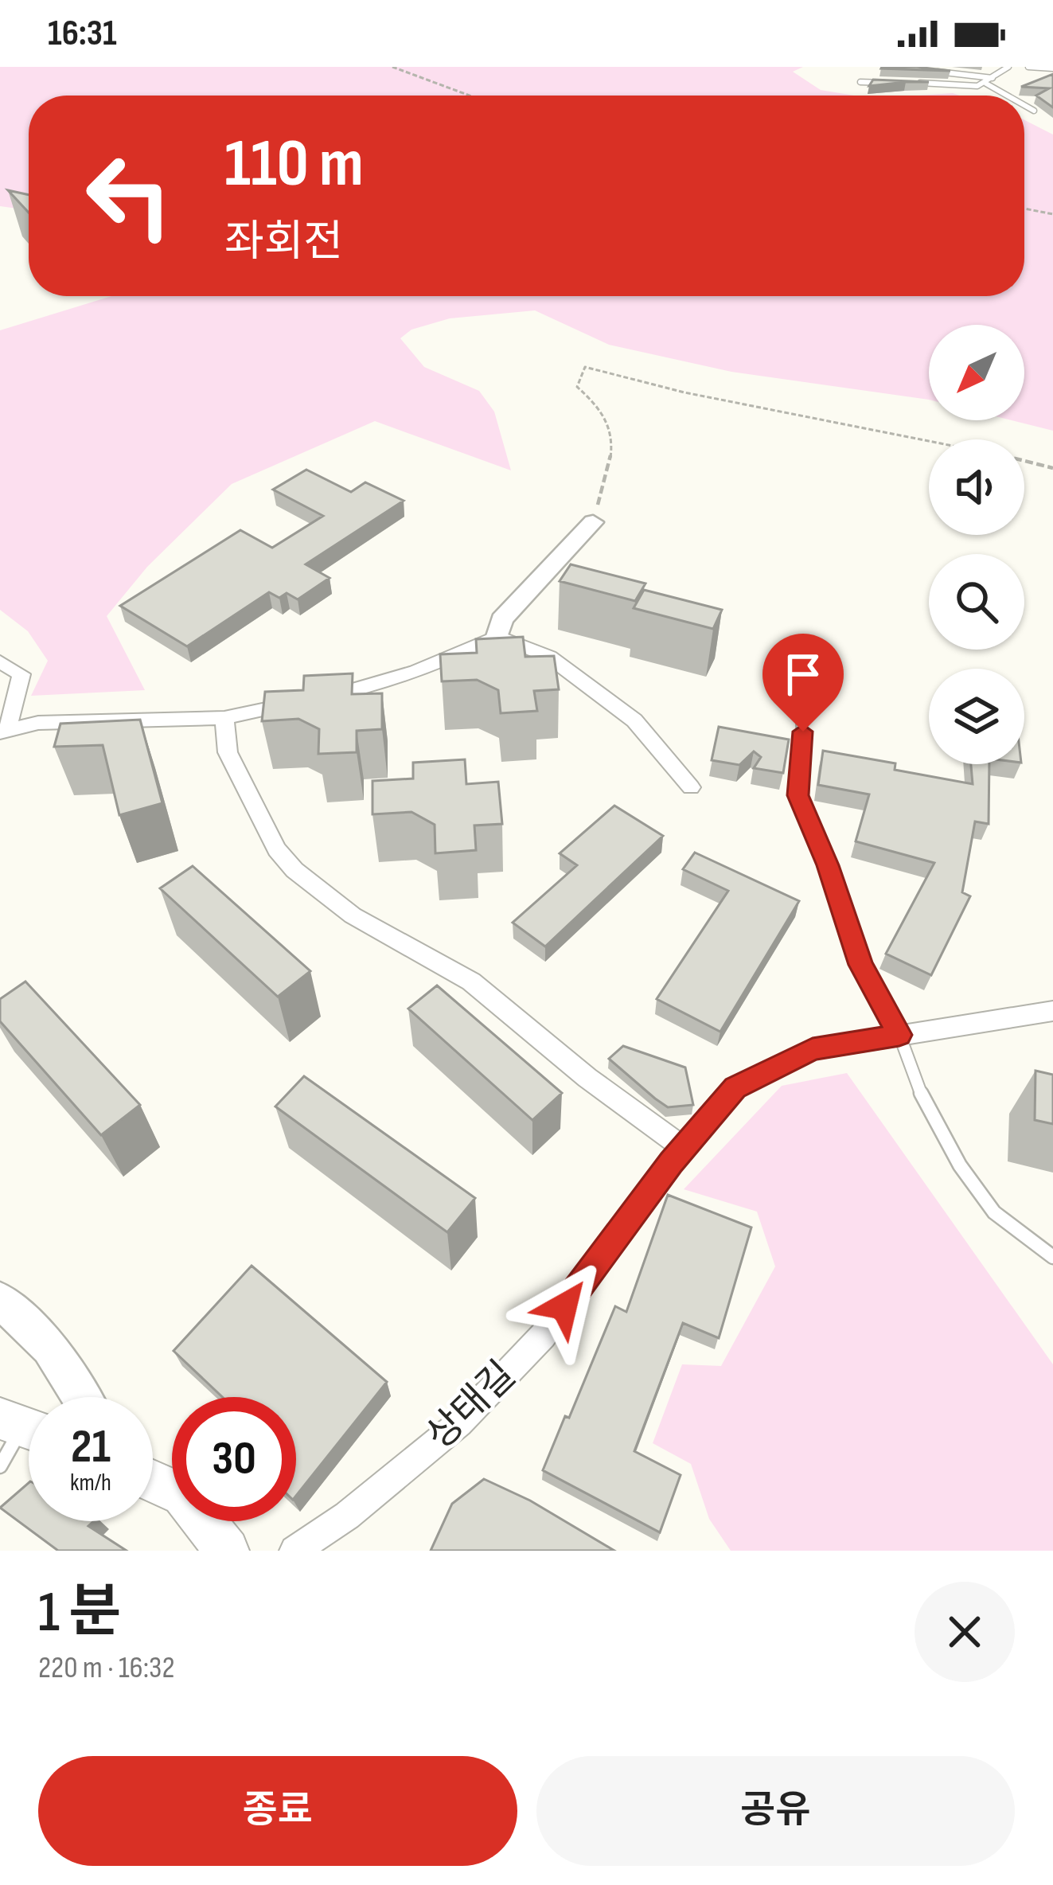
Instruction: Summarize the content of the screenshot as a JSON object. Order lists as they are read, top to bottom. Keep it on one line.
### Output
{"streets":{"street":["상태길"]},"north":"bottom left","page":{"status":"16:31","turn":["110 m","좌회전"],"speed":"21 km/h","limit":"30","heading":["1 분","220 m · 16:32"],"buttons":["종료","공유"]}}
